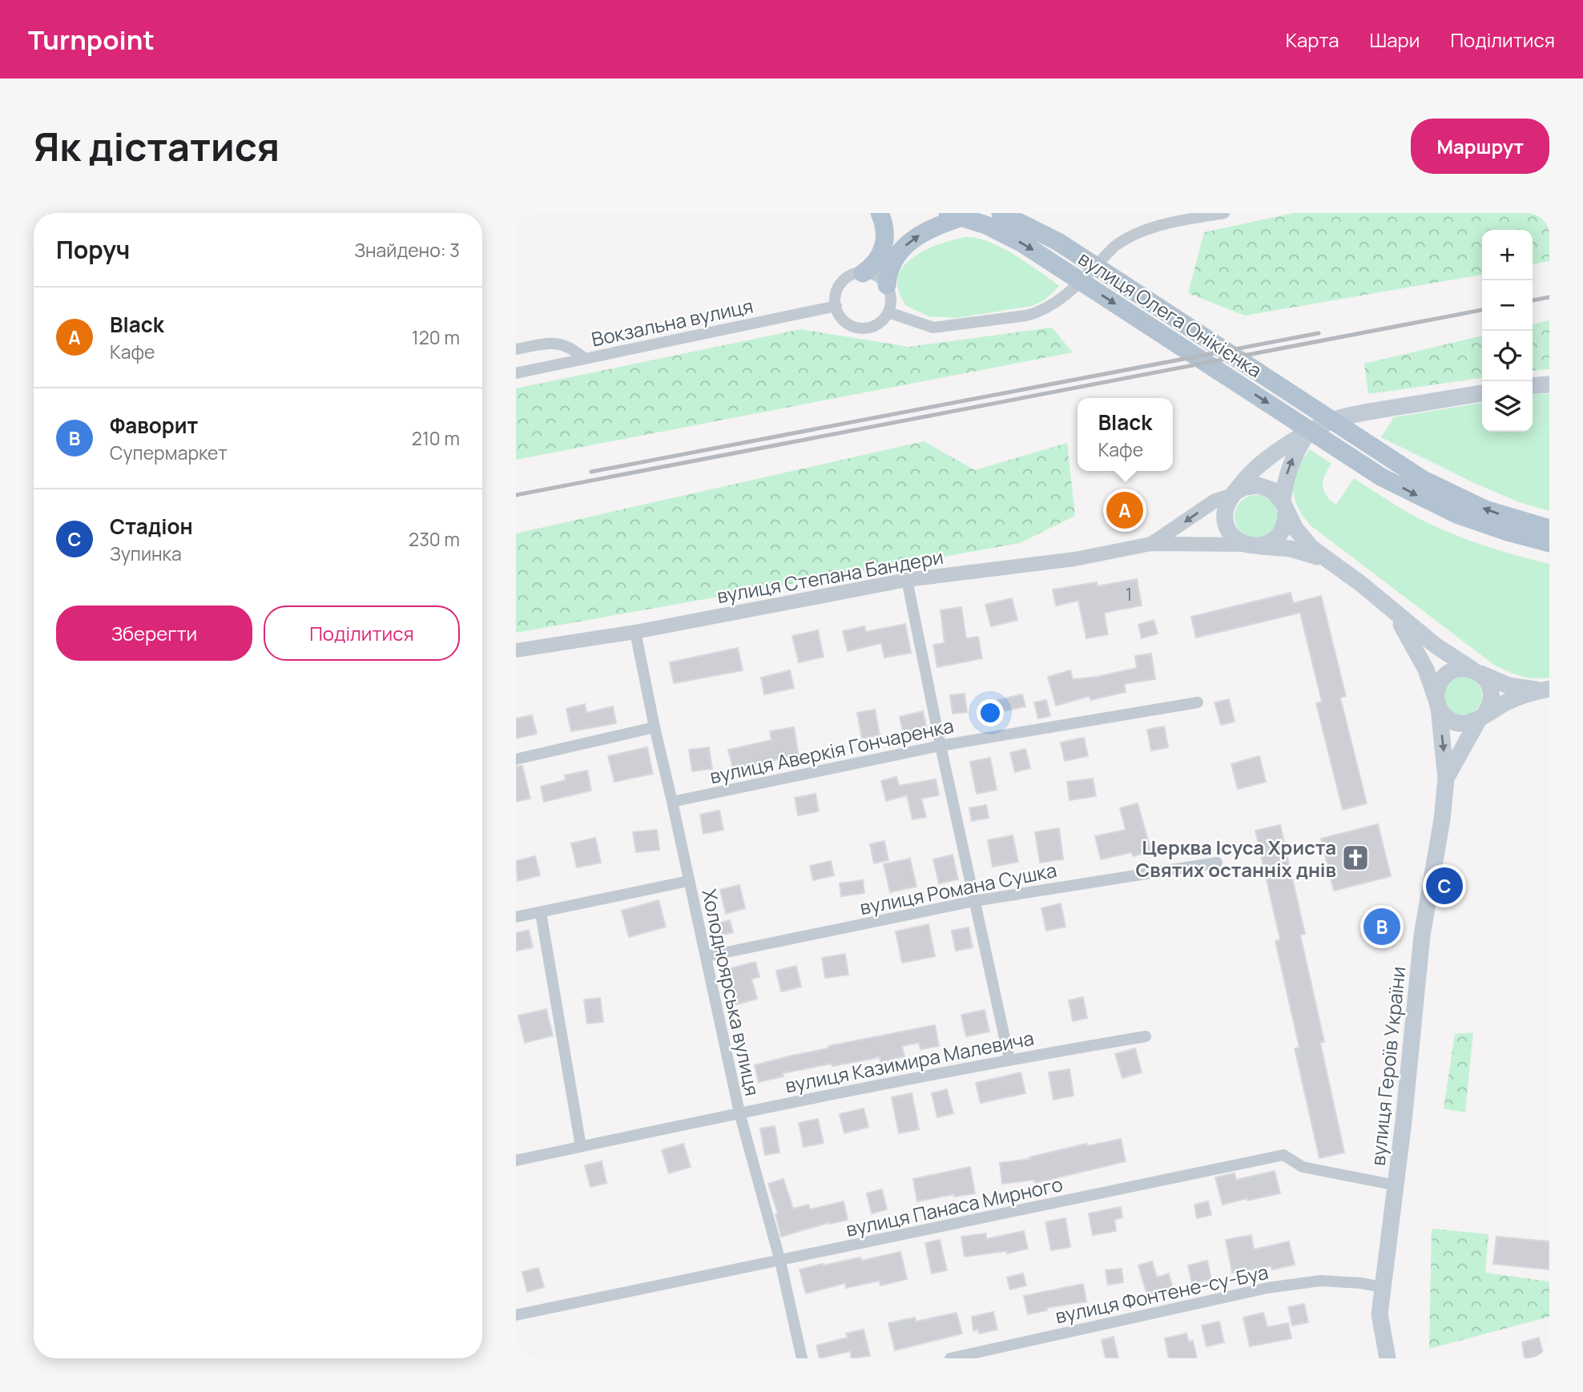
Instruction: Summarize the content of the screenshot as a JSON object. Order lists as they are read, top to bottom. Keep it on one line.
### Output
{"streets":{"main road":["вулиця Олега Онікієнка","вулиця Героїв України"],"street":["Вокзальна вулиця","вулиця Степана Бандери","вулиця Аверкія Гончаренка","вулиця Романа Сушка","Холодноярська вулиця","вулиця Казимира Малевича","вулиця Панаса Мирного","вулиця Фонтене-су-Буа"]},"crossings":[["вулиця Степана Бандери","Холодноярська вулиця"],["вулиця Аверкія Гончаренка","Холодноярська вулиця"],["вулиця Романа Сушка","Холодноярська вулиця"],["Холодноярська вулиця","вулиця Казимира Малевича"],["Холодноярська вулиця","вулиця Панаса Мирного"],["вулиця Героїв України","вулиця Панаса Мирного"],["вулиця Героїв України","вулиця Фонтене-су-Буа"]],"places":{"church":["Церква Ісуса Христа Святих останніх днів"]},"house_numbers":["1"],"page":{"header":"Turnpoint","nav":["Карта","Шари","Поділитися"],"buttons":["Маршрут",["Зберегти","Поділитися"]],"title":"Як дістатися","heading":["Поруч","Знайдено: 3"],"map_buttons":["+","−"],"list":[{"mark":"A","name":"Black","note":"Кафе","value":"120 m"},{"mark":"B","name":"Фаворит","note":"Супермаркет","value":"210 m"},{"mark":"C","name":"Стадіон","note":"Зупинка","value":"230 m"}],"popup":["Black","Кафе"],"pins":["A","C","B"]}}
